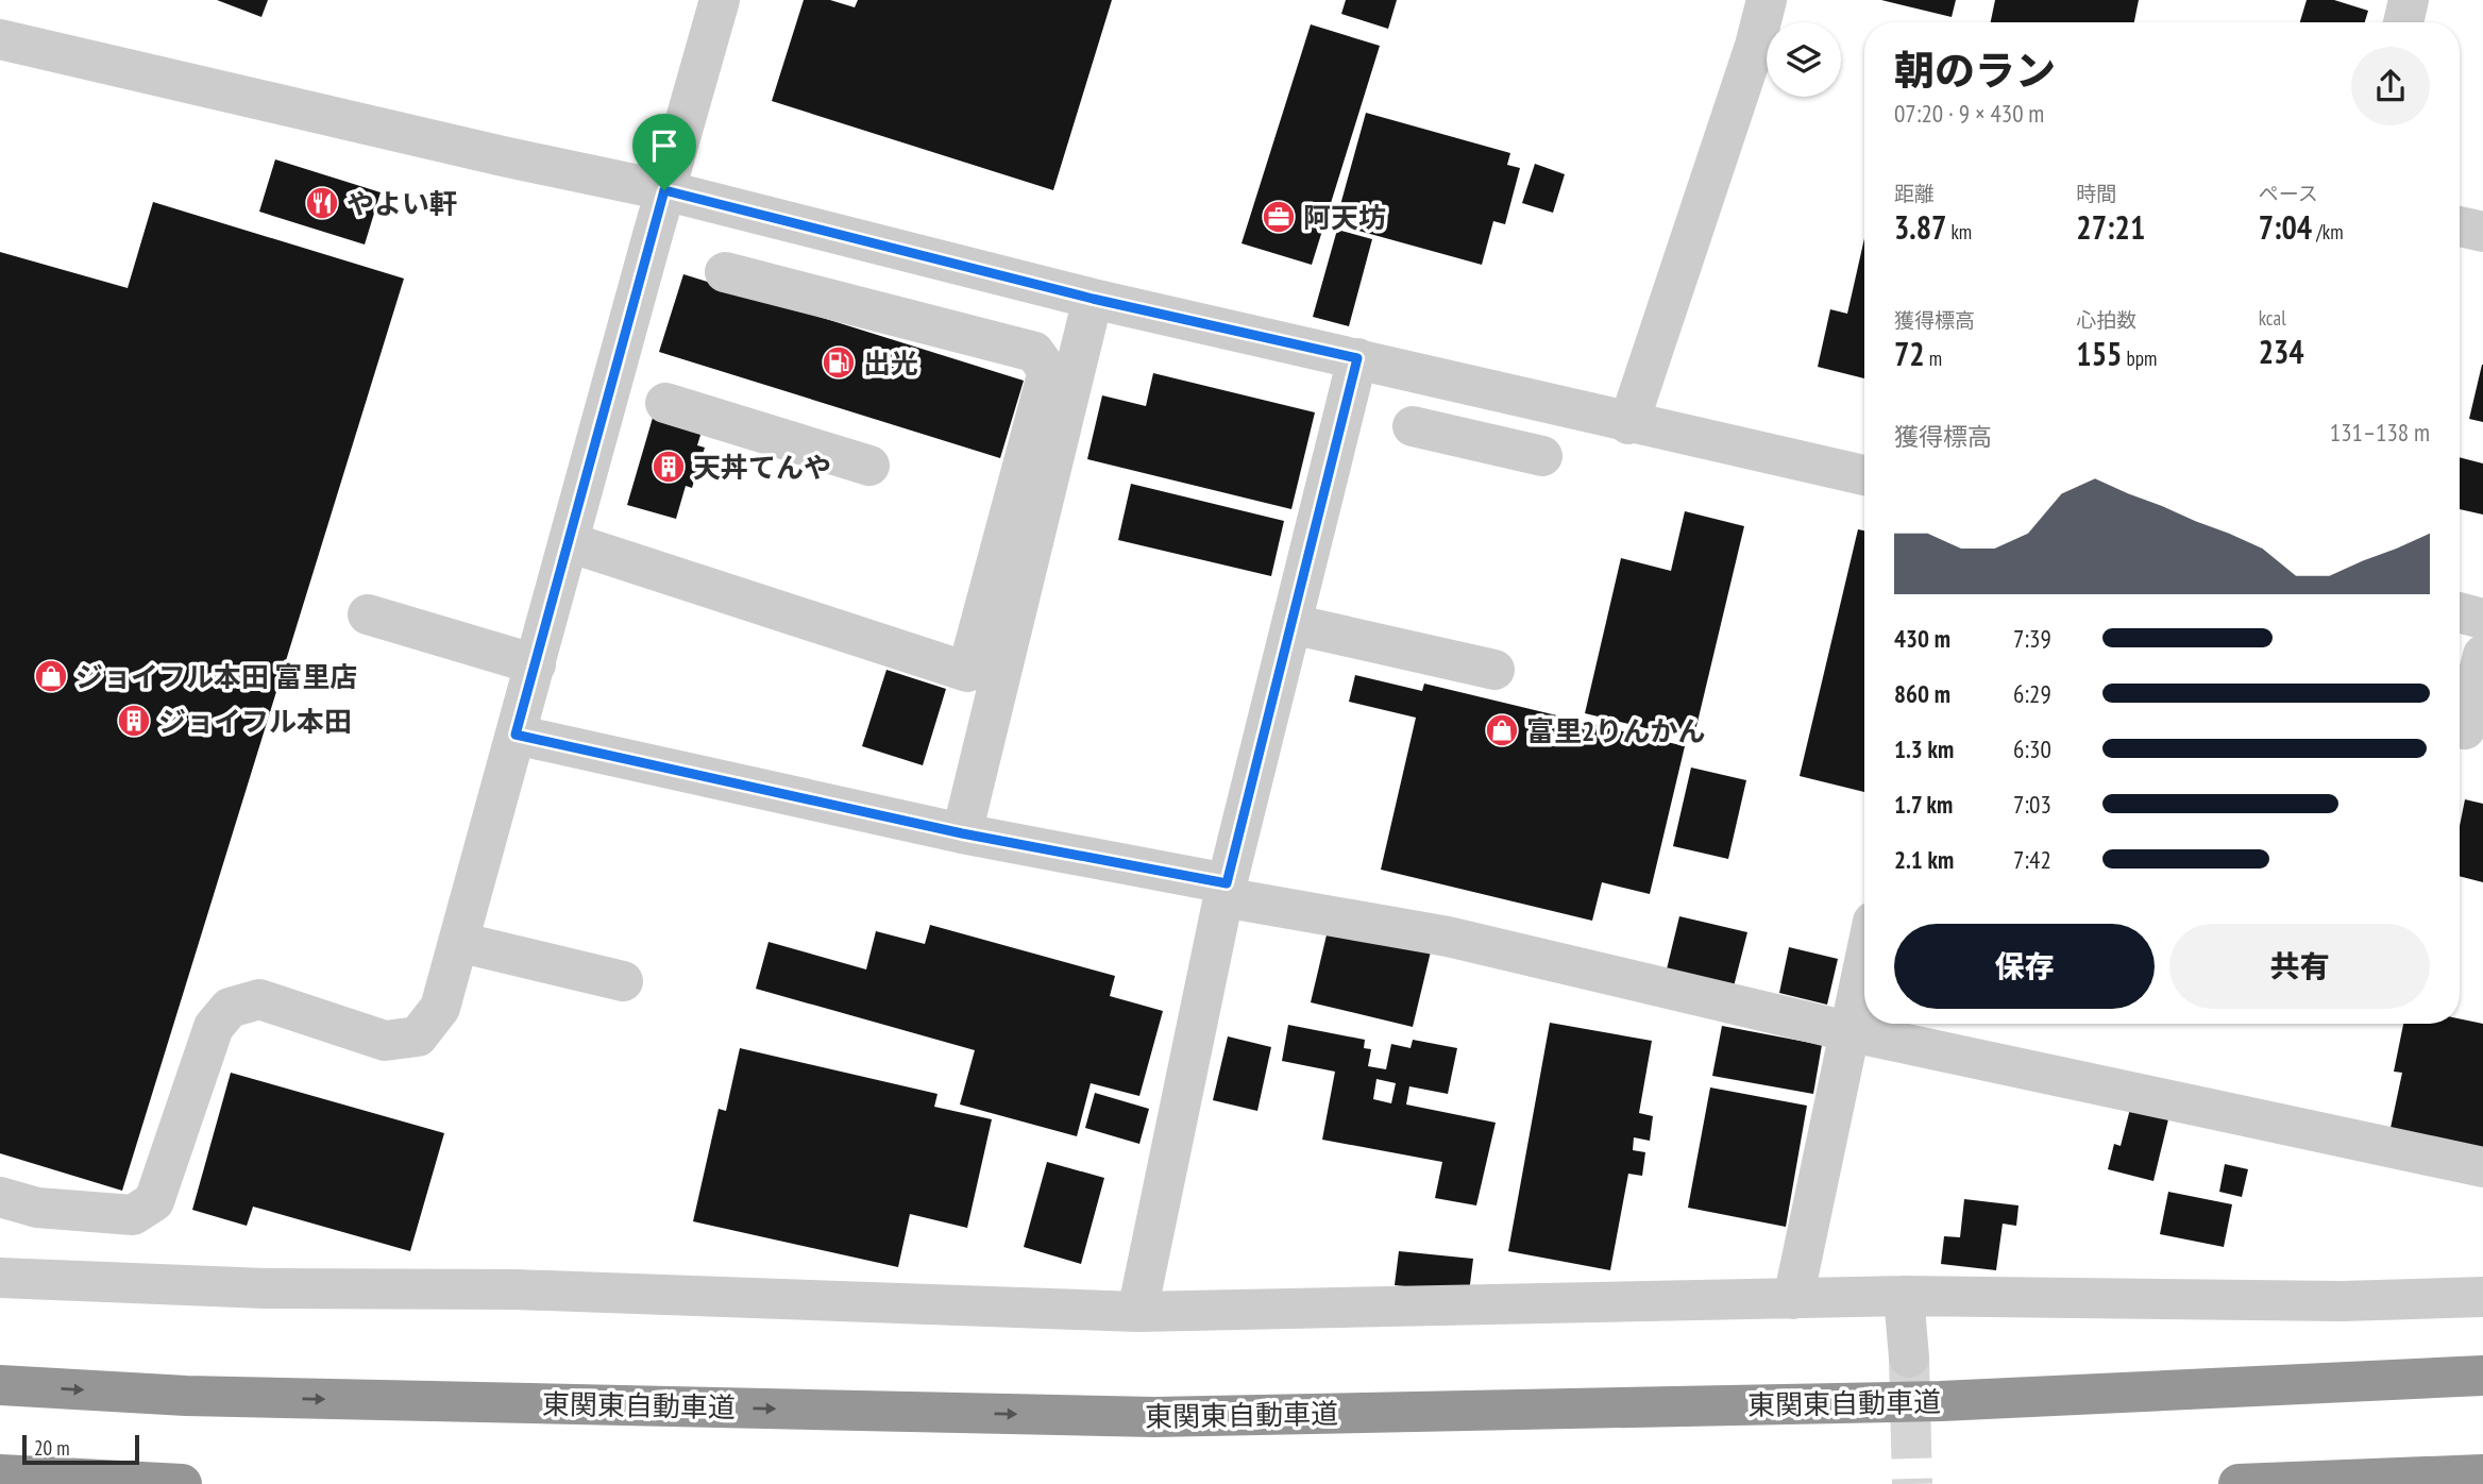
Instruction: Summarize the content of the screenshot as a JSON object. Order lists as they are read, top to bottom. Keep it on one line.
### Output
{"streets":{"highway":["東関東自動車道"]},"one_way":["東関東自動車道"],"places":{"restaurant":["やよい軒"],"office":["阿天坊"],"fuel station":["出光"],"building":["天丼てんや","ジョイフル本田"],"shop":["ジョイフル本田 富里店","富里2りんかん"]},"scale_bar":"20 m","page":{"heading":["朝のラン","07:20 · 9 × 430 m"],"stats":[["距離","3.87 km"],["時間","27:21"],["ペース","7:04 /km"],["獲得標高","72 m"],["心拍数","155 bpm"],["kcal","234"]],"chart":["獲得標高","131–138 m"],"list":[{"name":"430 m","note":"7:39"},{"name":"860 m","note":"6:29"},{"name":"1.3 km","note":"6:30"},{"name":"1.7 km","note":"7:03"},{"name":"2.1 km","note":"7:42"}],"buttons":["保存","共有"],"scale":"20 m"}}
